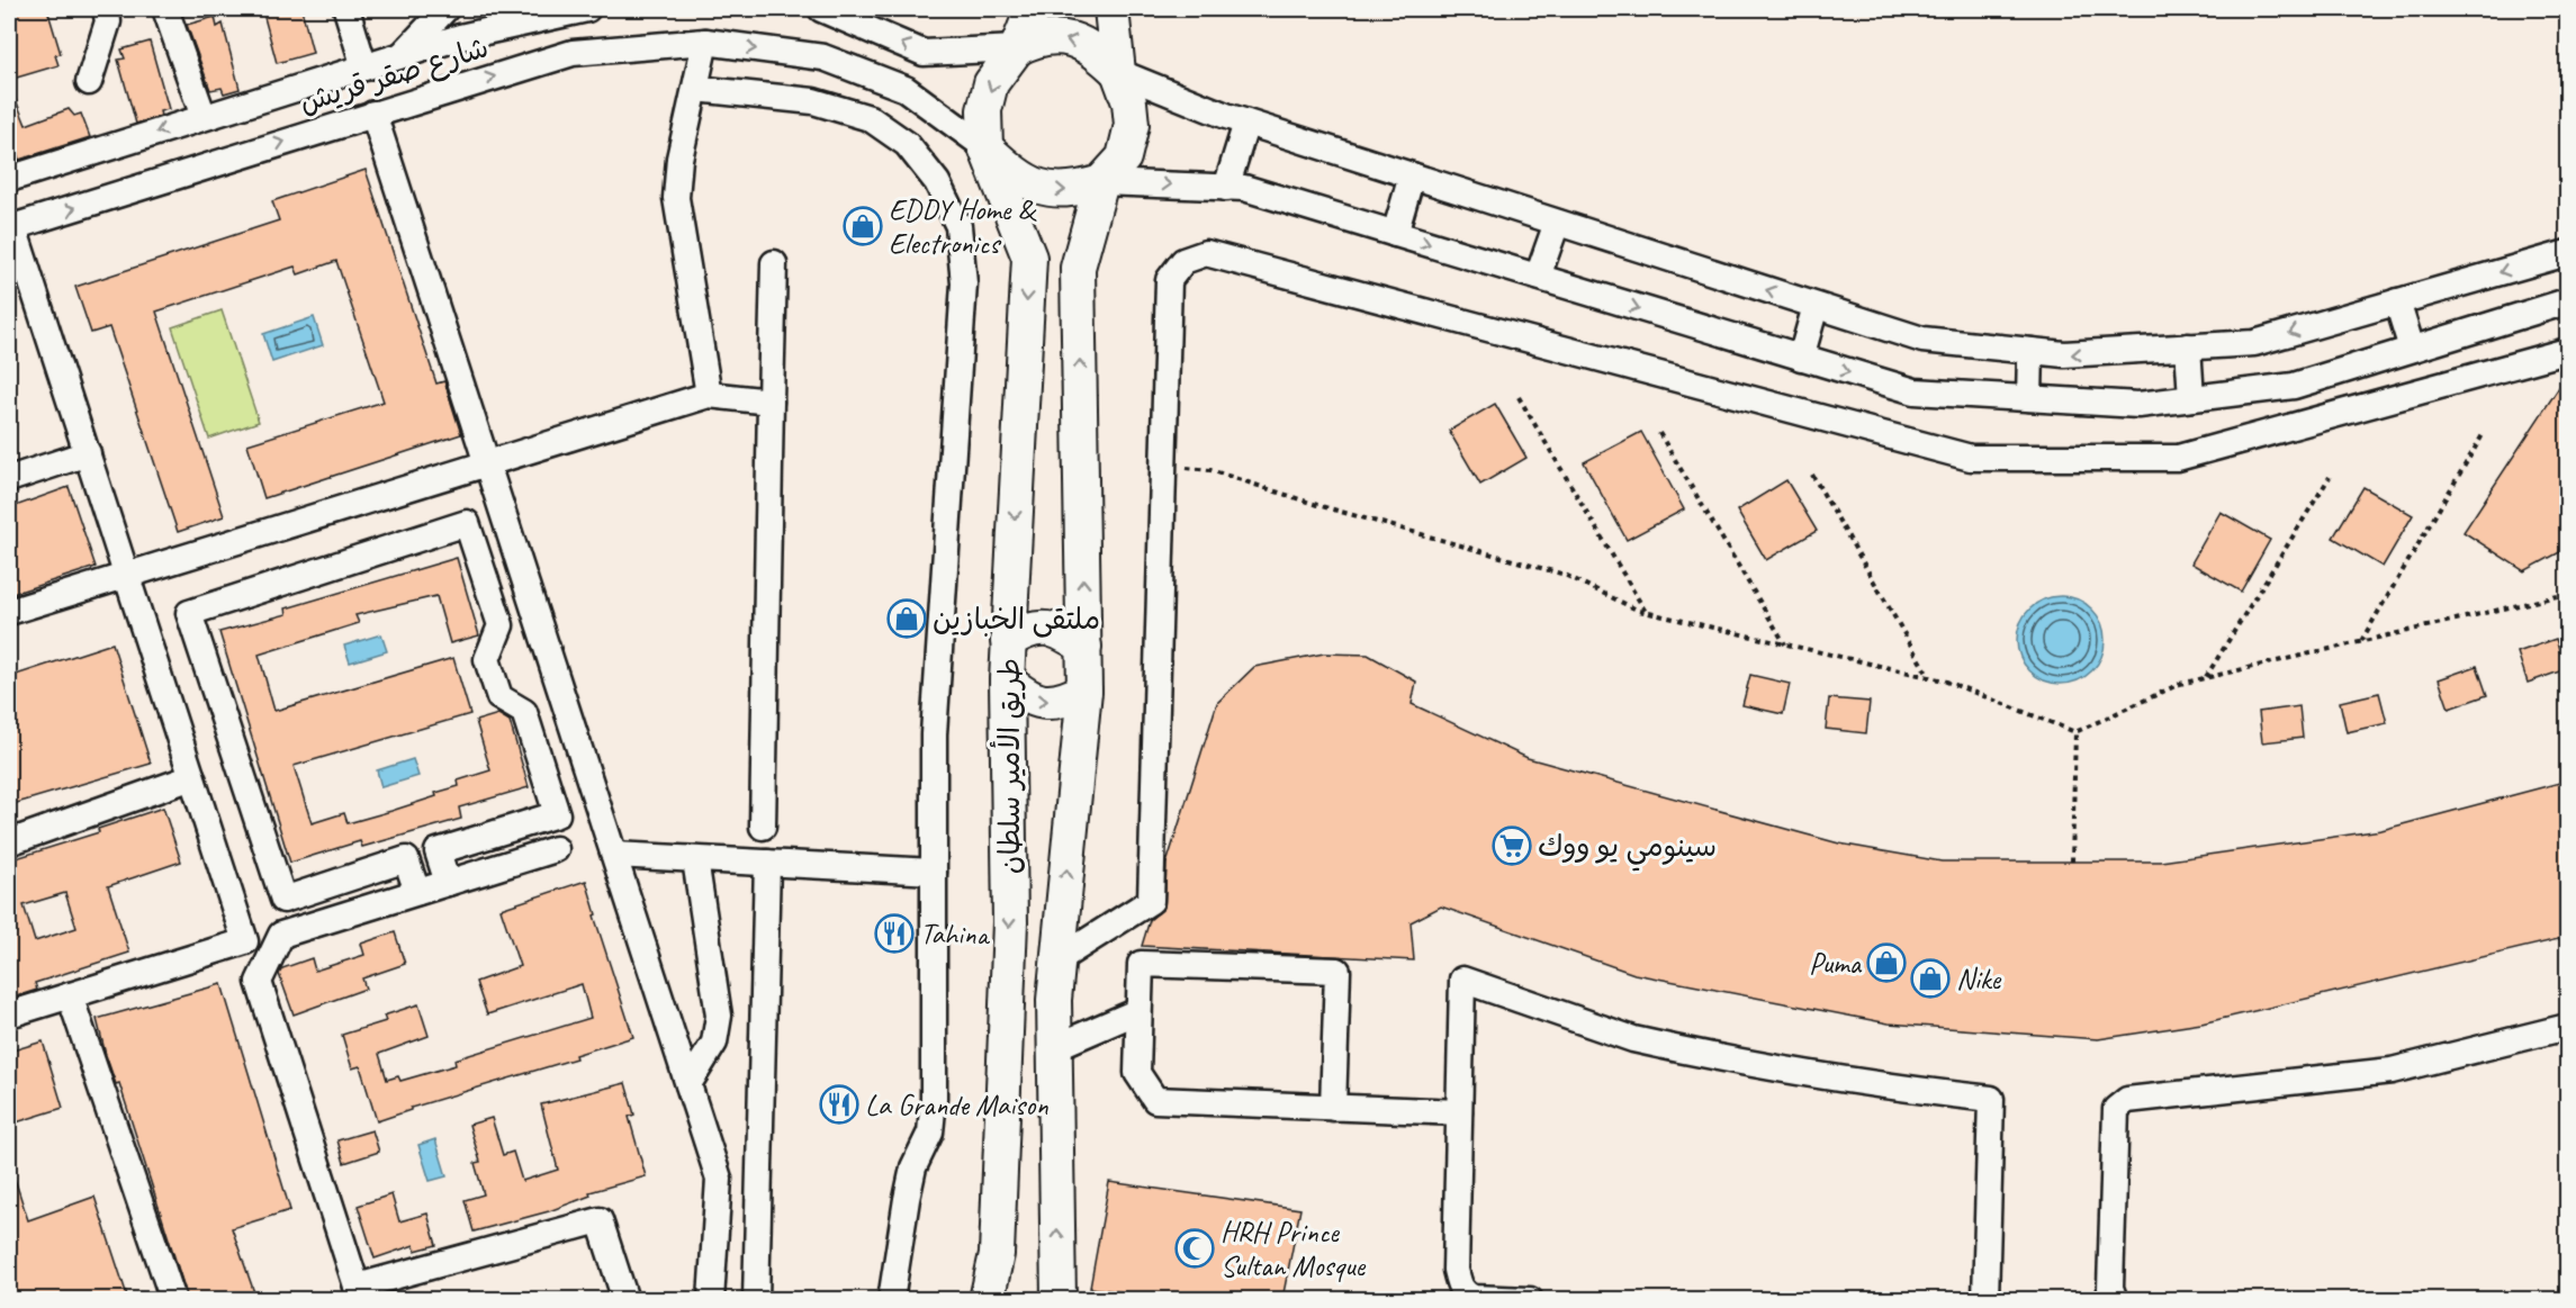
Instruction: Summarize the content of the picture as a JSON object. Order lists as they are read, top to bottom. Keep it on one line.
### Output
{"streets":{"main road":["طريق الأمير سلطان"],"street":["شارع صقر قريش"]},"crossings":[["شارع صقر قريش","طريق الأمير سلطان"]],"places":{"shop":["EDDY Home & Electronics","ملتقى الخبازين","Puma","Nike"],"supermarket":["سينومي يو ووك"],"restaurant":["Tahina","La Grande Maison"],"mosque":["HRH Prince Sultan Mosque"]}}
